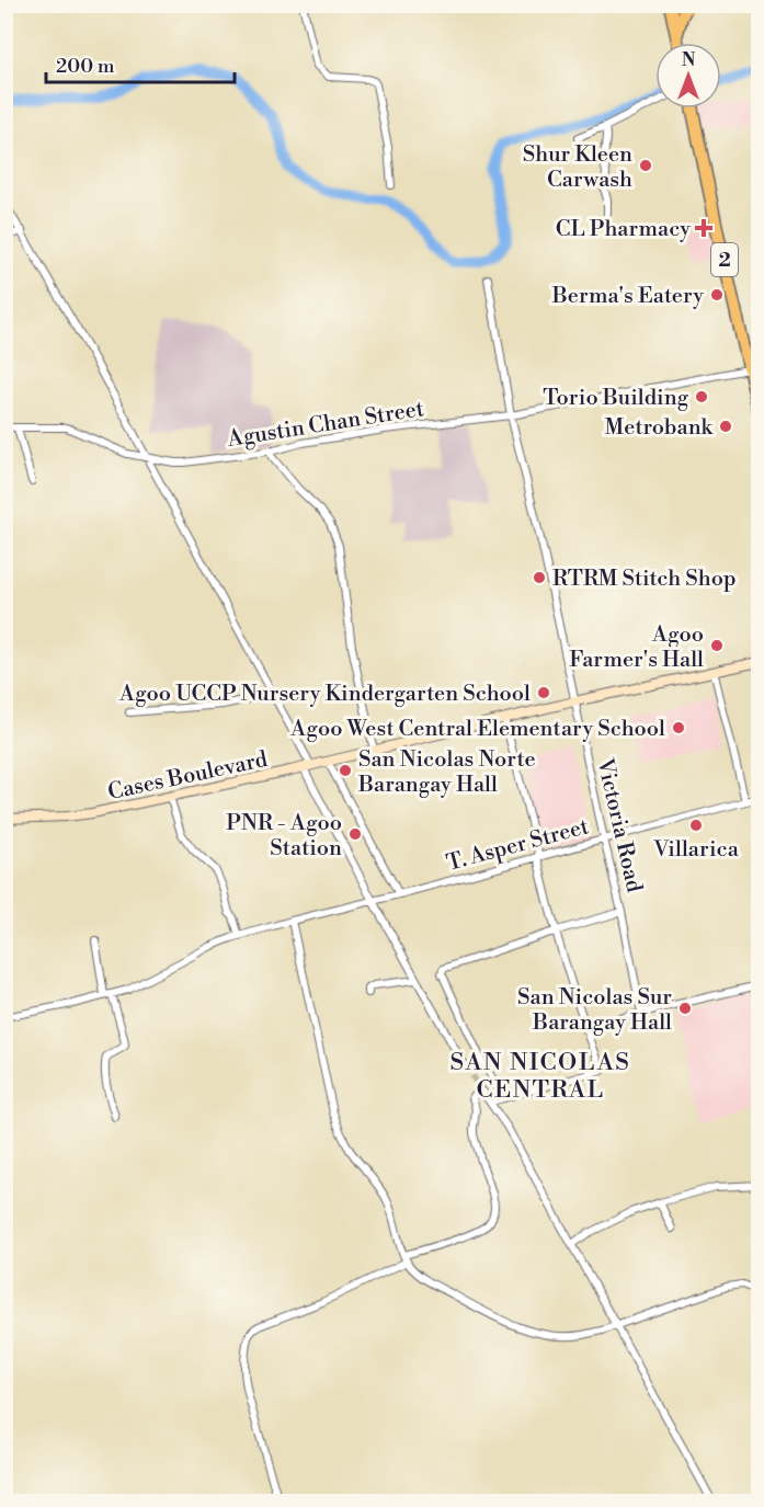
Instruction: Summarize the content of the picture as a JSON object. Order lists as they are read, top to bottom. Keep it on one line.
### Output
{"streets":{"highway":["2"],"street":["Agustin Chan Street","Cases Boulevard","Victoria Road","T. Asper Street"]},"crossings":[["2","Agustin Chan Street"],["Agustin Chan Street","Victoria Road"],["Cases Boulevard","Victoria Road"],["Victoria Road","T. Asper Street"]],"districts":["SAN NICOLAS CENTRAL"],"places":{"other":["Shur Kleen Carwash","Berma's Eatery","Torio Building","Metrobank","RTRM Stitch Shop","Agoo Farmer's Hall","Agoo UCCP Nursery Kindergarten School","Agoo West Central Elementary School","San Nicolas Norte Barangay Hall","Villarica","PNR - Agoo Station","San Nicolas Sur Barangay Hall"],"health":["CL Pharmacy"]},"scale_bar":"200 m","north":"top"}
